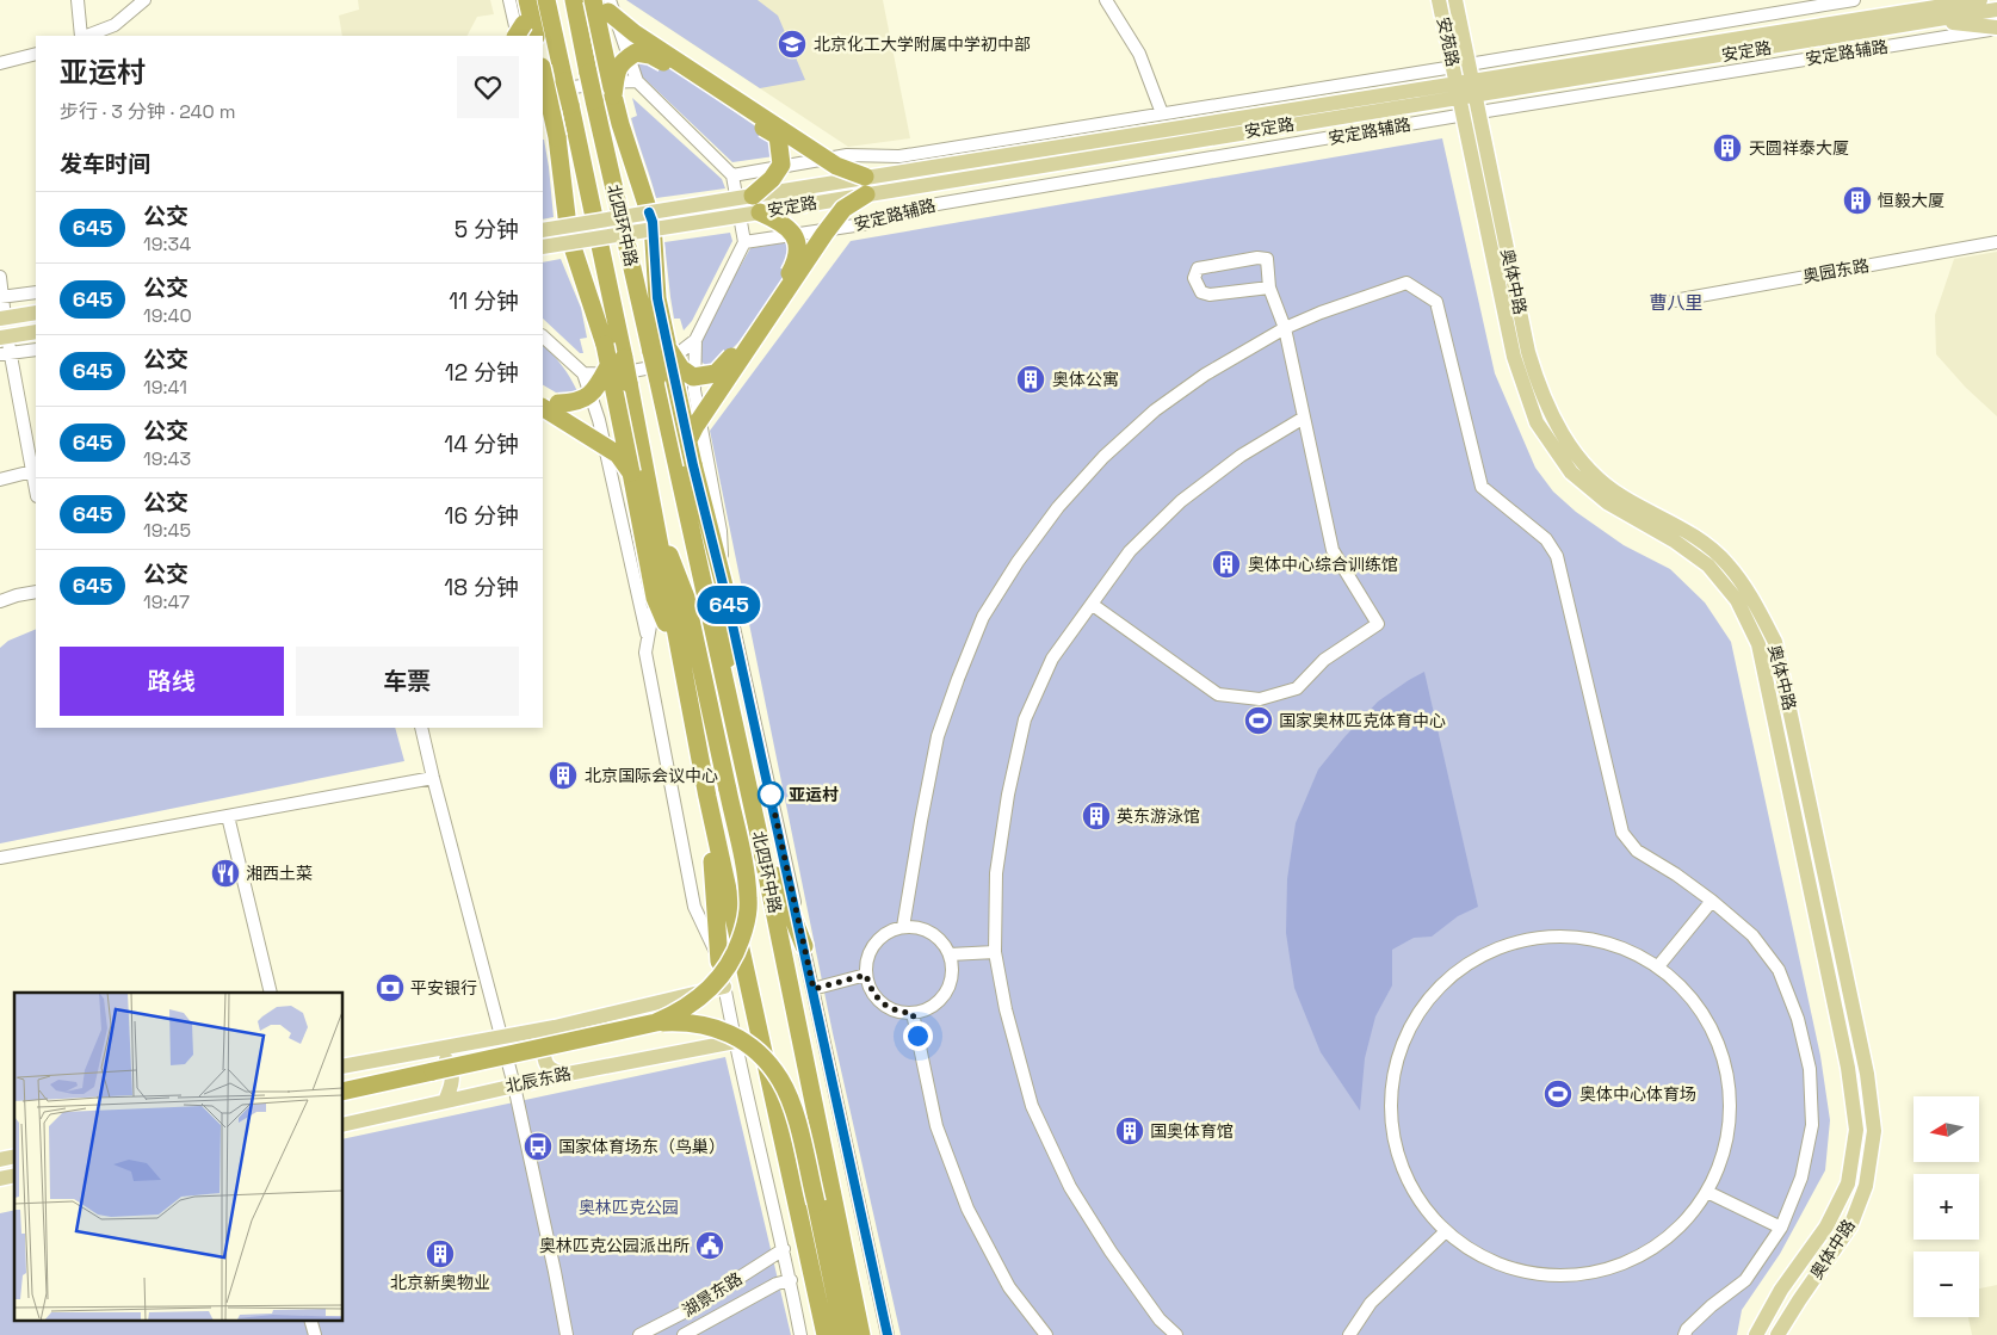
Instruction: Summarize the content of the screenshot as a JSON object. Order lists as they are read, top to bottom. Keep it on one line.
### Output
{"streets":{"highway":["北四环中路"],"main road":["安苑路","安定路","奥体中路","北辰东路"],"street":["安定路辅路","奥园东路","湖景东路"]},"crossings":[["安苑路","安定路"],["安苑路","奥体中路"],["安定路","奥体中路"],["安定路辅路","奥体中路"]],"districts":["曹八里"],"parks":["奥林匹克公园"],"places":{"school or university":["北京化工大学附属中学初中部"],"building":["天圆祥泰大厦","恒毅大厦","奥体公寓","奥体中心综合训练馆","北京国际会议中心","英东游泳馆","国奥体育馆","北京新奥物业"],"sports":["国家奥林匹克体育中心","奥体中心体育场"],"other":["亚运村"],"restaurant":["湘西土菜"],"bank":["平安银行"],"bus stop":["国家体育场东（鸟巢）"],"public building":["奥林匹克公园派出所"]},"lines":["bus line 645"],"north":"left","page":{"on_map":"645","heading":[["亚运村","步行 · 3 分钟 · 240 m"],"发车时间"],"list":[{"mark":"645","name":"公交","note":"19:34","value":"5 分钟"},{"mark":"645","name":"公交","note":"19:40","value":"11 分钟"},{"mark":"645","name":"公交","note":"19:41","value":"12 分钟"},{"mark":"645","name":"公交","note":"19:43","value":"14 分钟"},{"mark":"645","name":"公交","note":"19:45","value":"16 分钟"},{"mark":"645","name":"公交","note":"19:47","value":"18 分钟"}],"buttons":["路线","车票"],"map_buttons":["+","−"]}}
